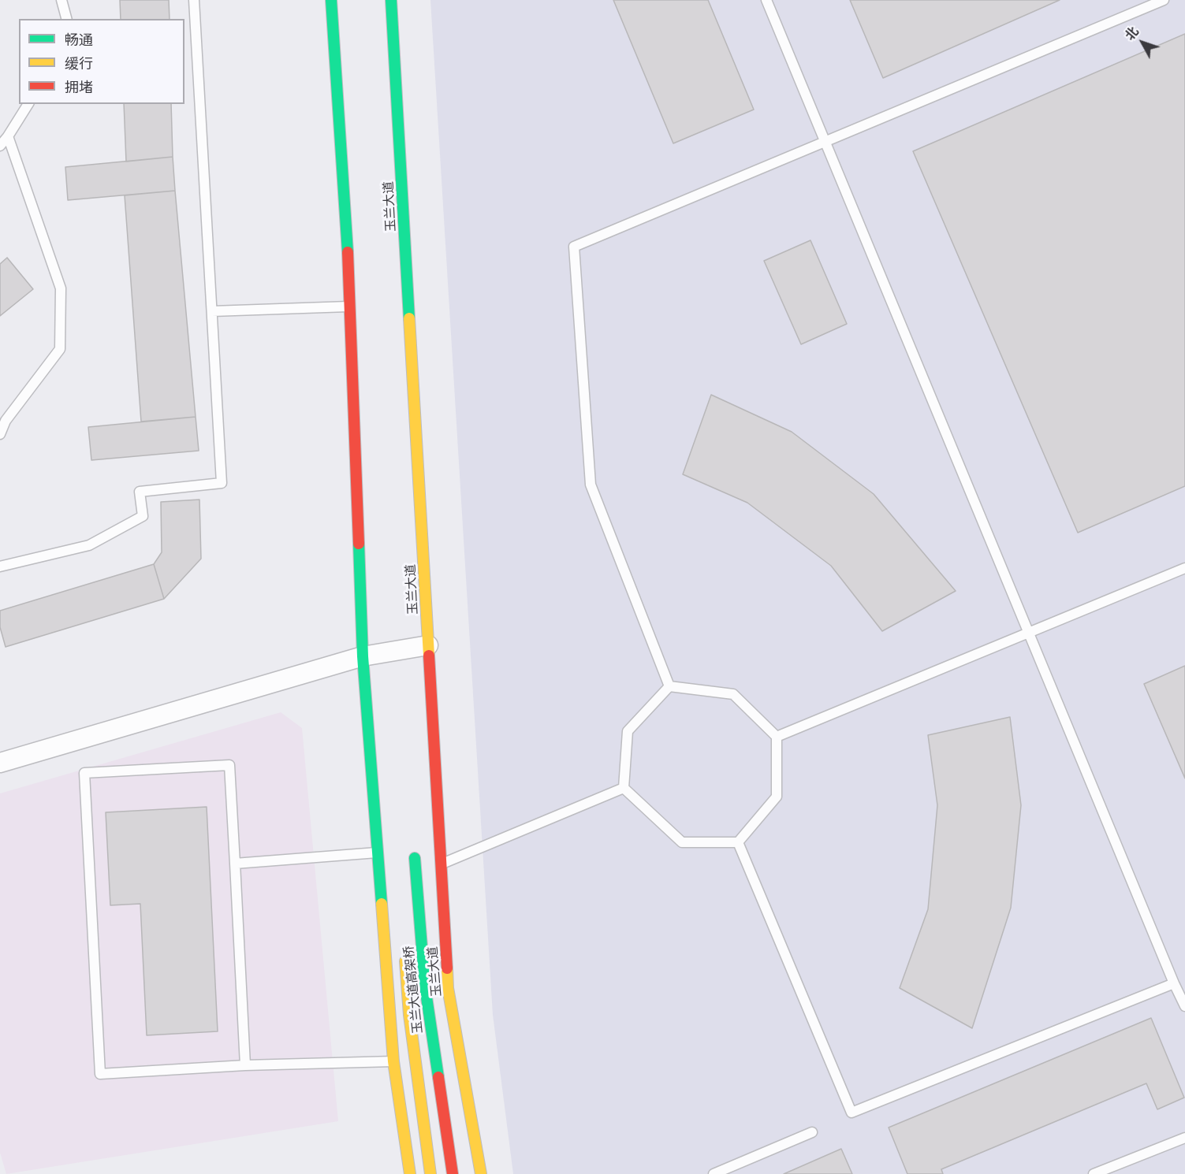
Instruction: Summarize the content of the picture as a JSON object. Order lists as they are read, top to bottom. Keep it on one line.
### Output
{"streets":{"main road":["玉兰大道","玉兰大道高架桥"]},"legend":["畅通","缓行","拥堵"],"north":"top left"}
